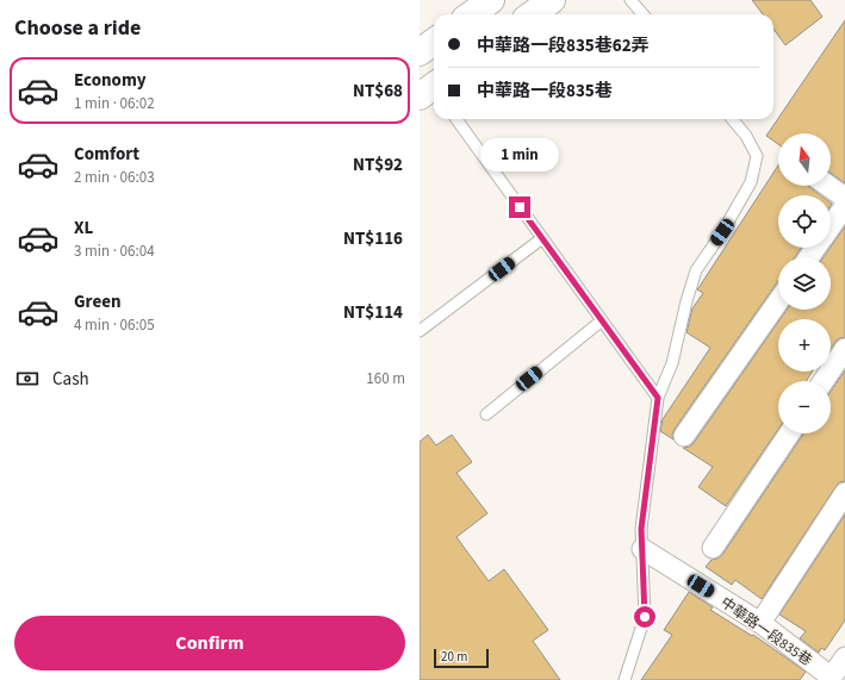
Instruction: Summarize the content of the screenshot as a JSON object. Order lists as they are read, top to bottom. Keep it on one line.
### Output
{"streets":{"street":["中華路一段835巷"]},"scale_bar":"20 m","north":"top","page":{"heading":"Choose a ride","banner":["中華路一段835巷62弄","中華路一段835巷"],"list":[{"name":"Economy","note":"1 min · 06:02","value":"NT$68"},{"name":"Comfort","note":"2 min · 06:03","value":"NT$92"},{"name":"XL","note":"3 min · 06:04","value":"NT$116"},{"name":"Green","note":"4 min · 06:05","value":"NT$114"}],"map_buttons":["+","−"],"bubble":"1 min","pay":["Cash","160 m"],"buttons":"Confirm","scale":"20 m"}}
